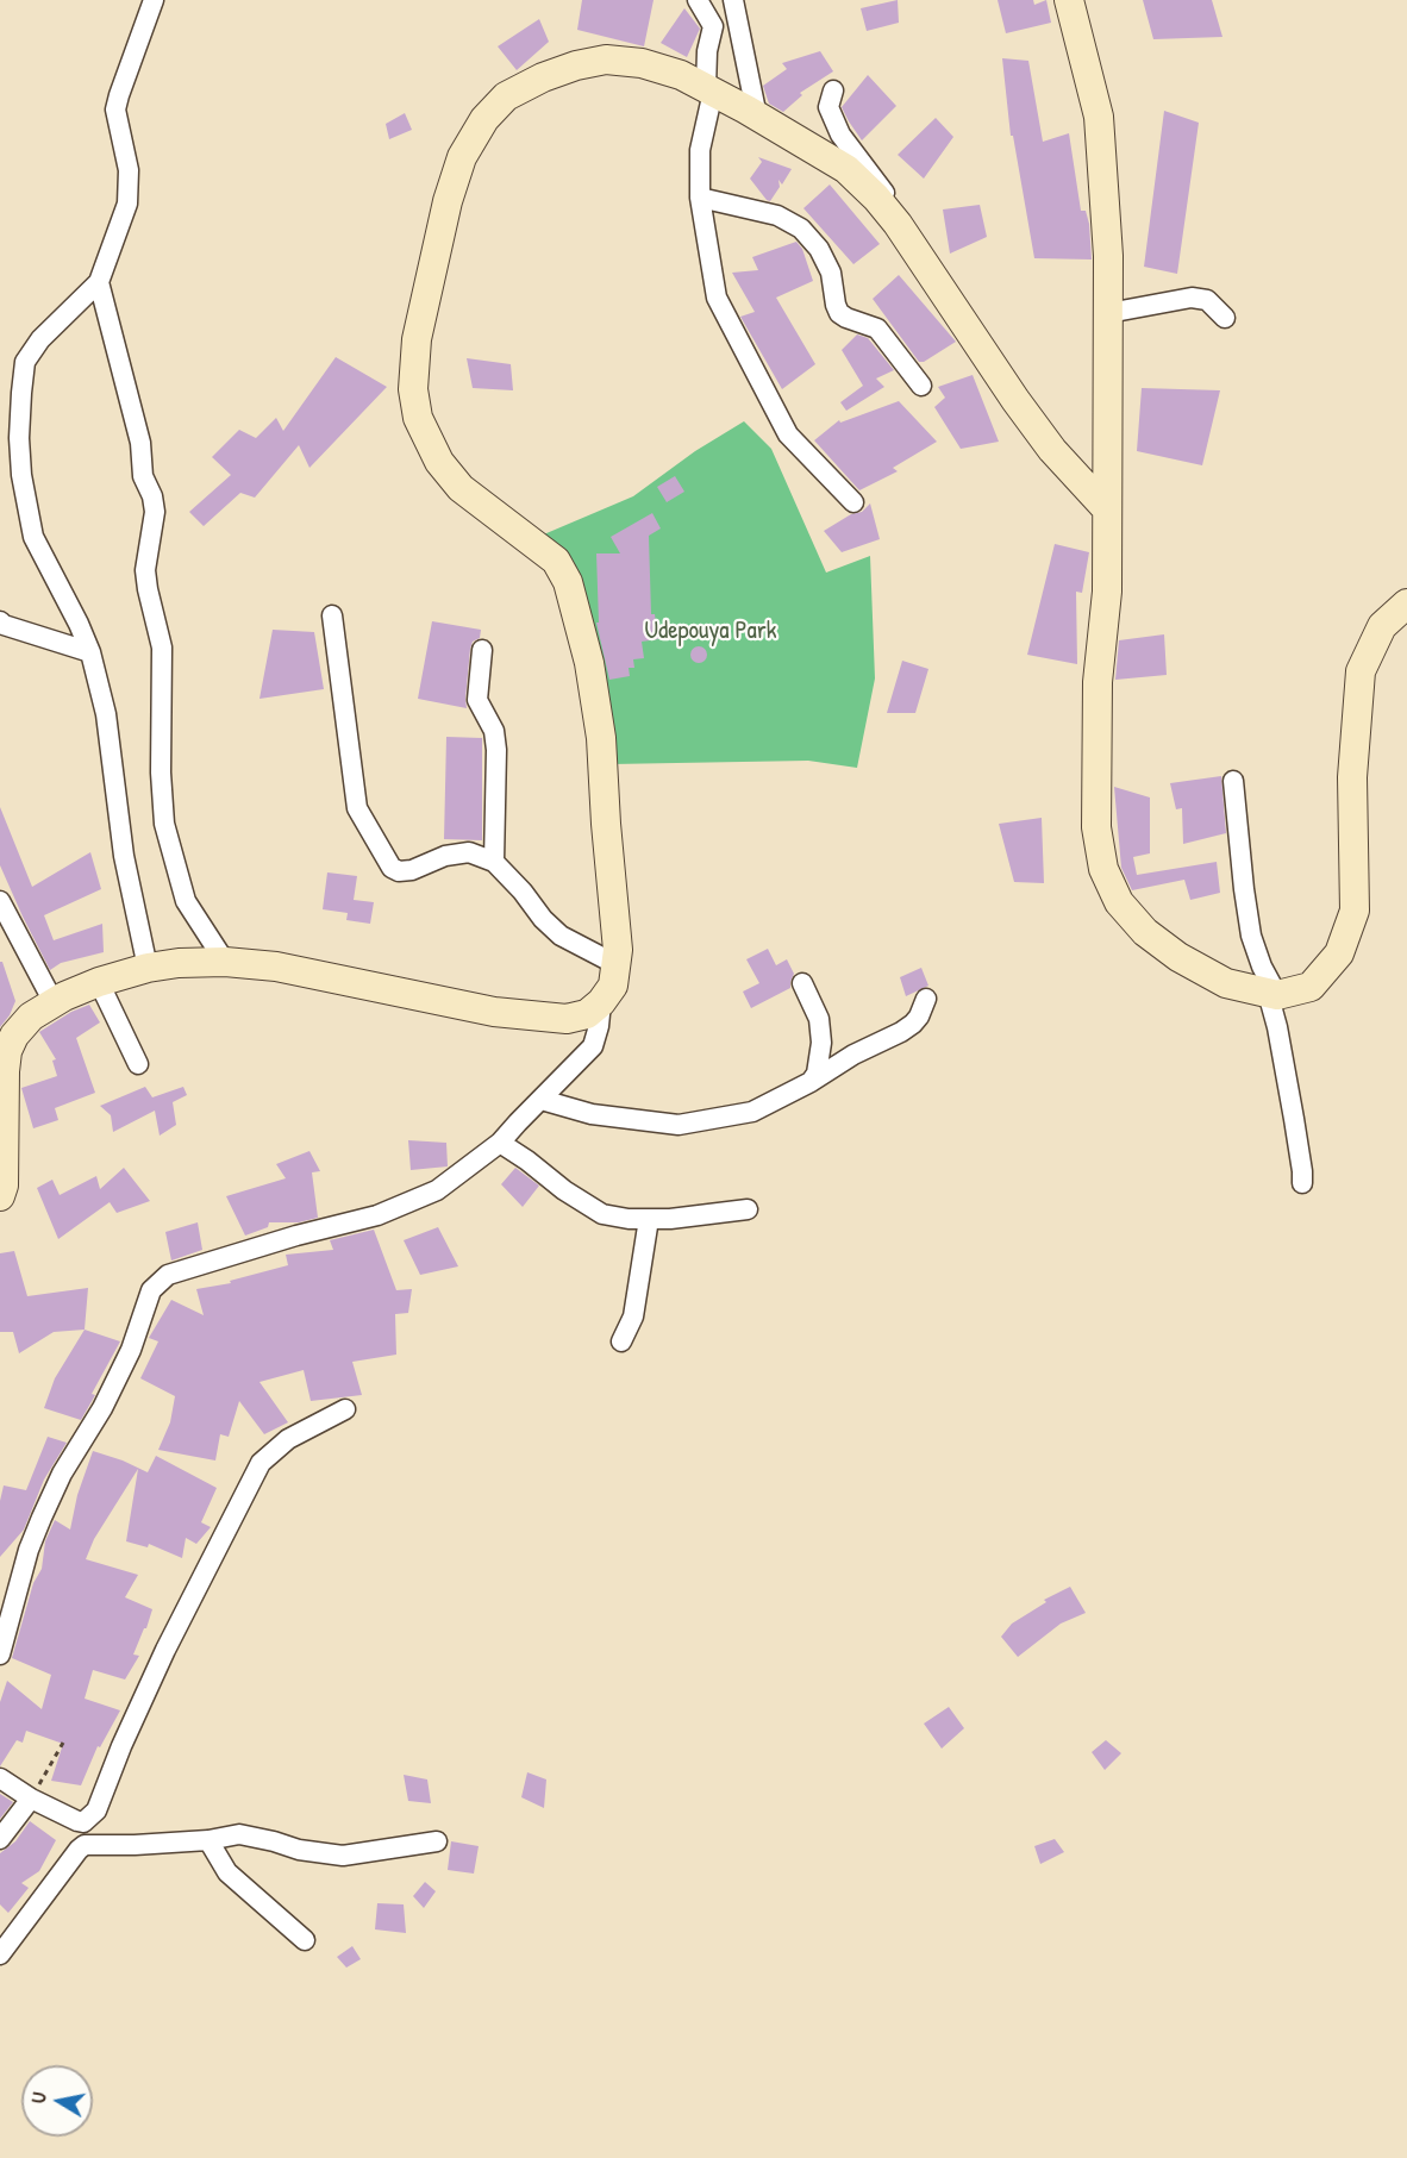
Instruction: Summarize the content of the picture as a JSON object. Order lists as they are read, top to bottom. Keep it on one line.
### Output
{"parks":["Udepouya Park"],"north":"left"}
